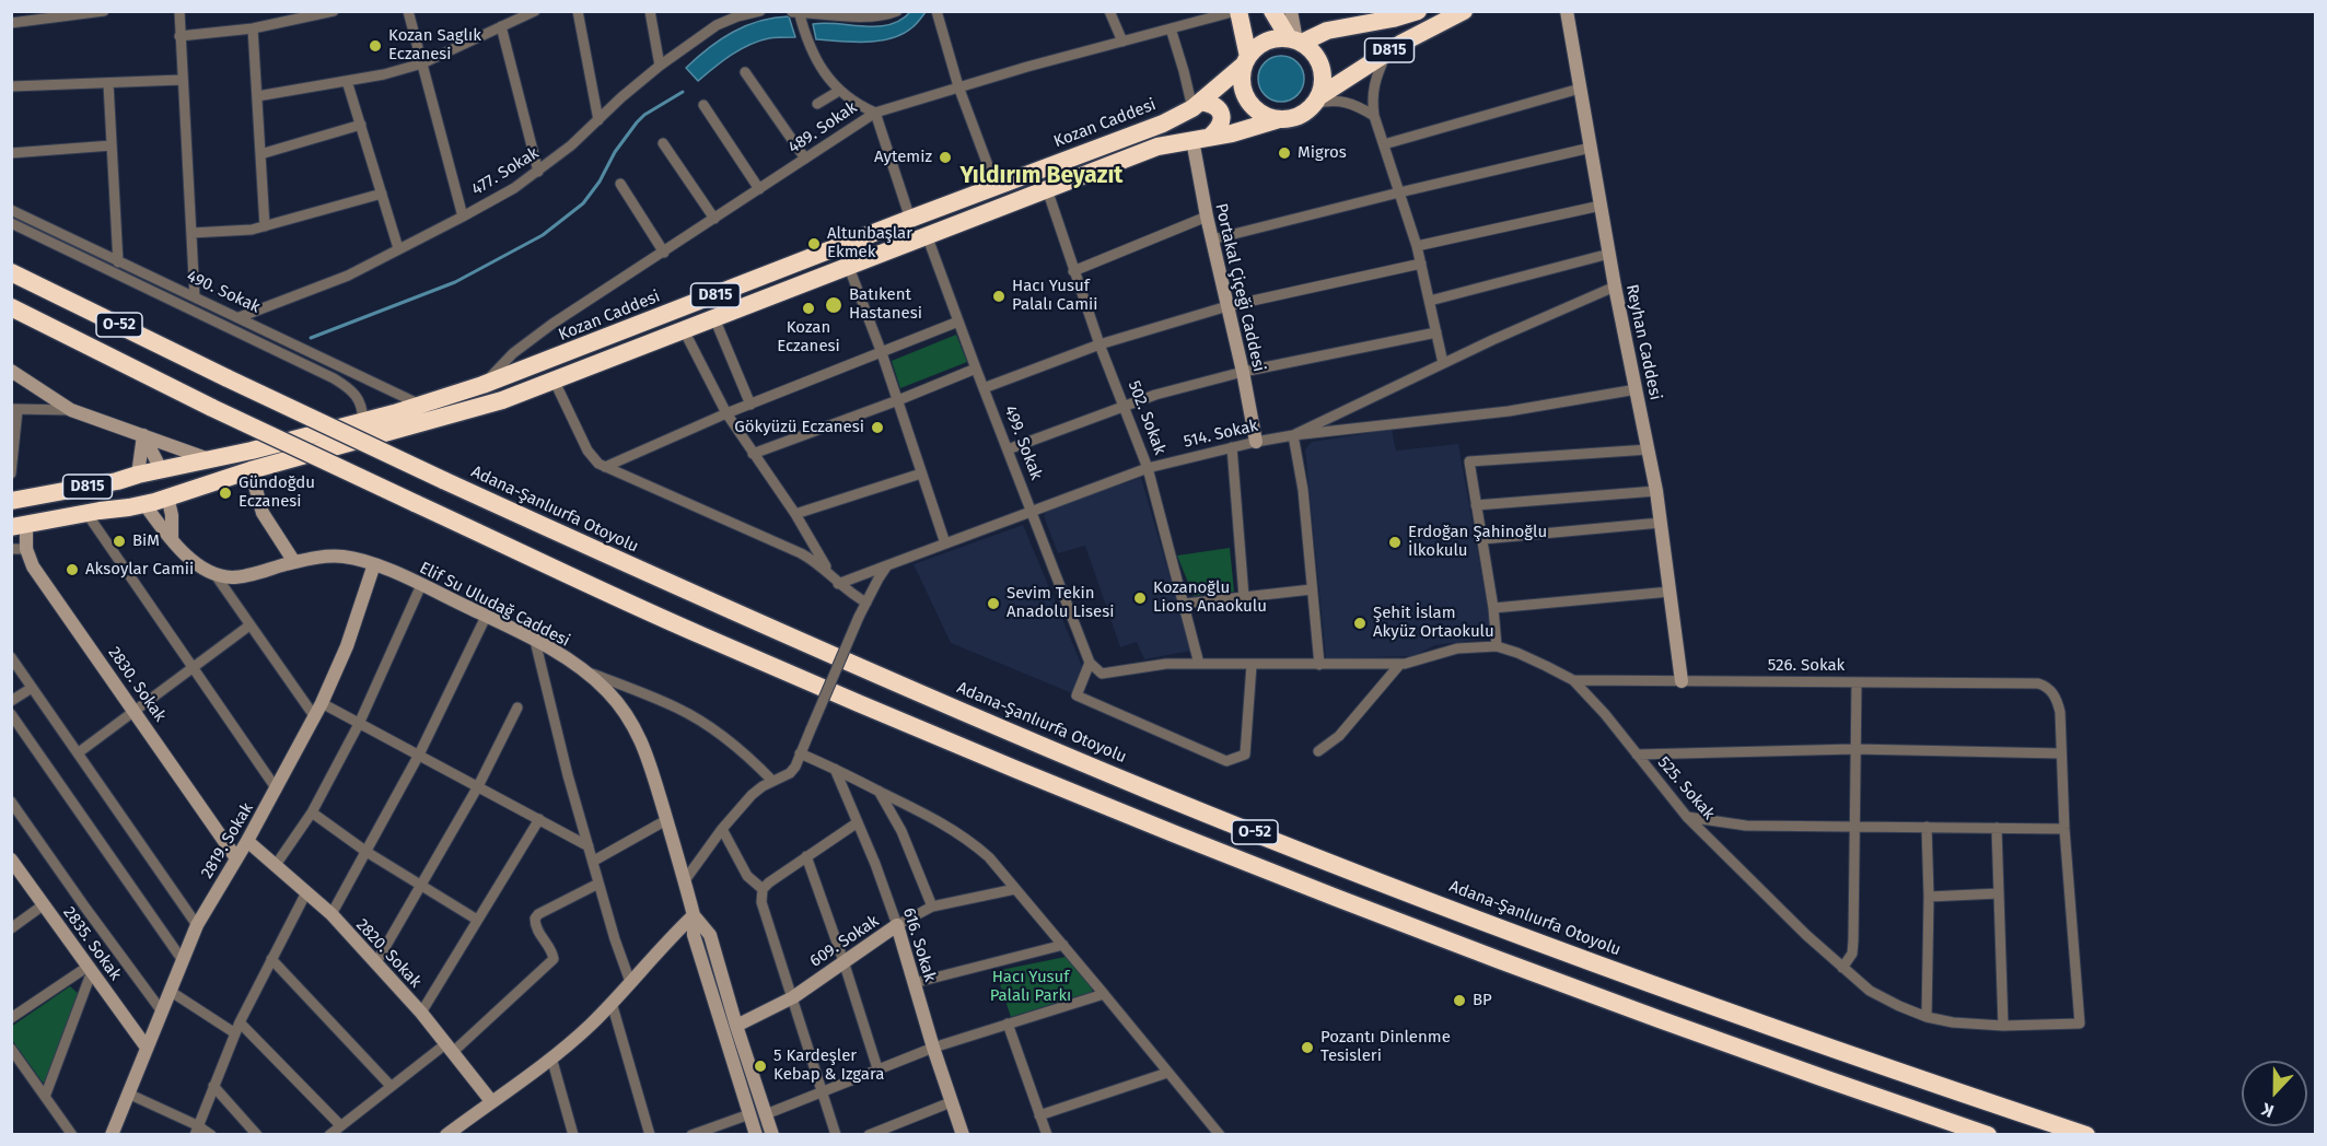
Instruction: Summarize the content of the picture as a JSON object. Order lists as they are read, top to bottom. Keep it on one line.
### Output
{"streets":{"highway":["D815","Kozan Caddesi","O-52","Adana-Şanlıurfa Otoyolu"],"street":["489. Sokak","477. Sokak","Portakal Çiçeği Caddesi","490. Sokak","Reyhan Caddesi","502. Sokak","514. Sokak","499. Sokak","Elif Su Uludağ Caddesi","526. Sokak","2830. Sokak","525. Sokak","2819. Sokak","609. Sokak","2835. Sokak","616. Sokak","2820. Sokak"]},"crossings":[["D815","Kozan Caddesi"],["D815","Portakal Çiçeği Caddesi"],["D815","502. Sokak"],["D815","499. Sokak"],["D815","2830. Sokak"],["Kozan Caddesi","489. Sokak"],["Kozan Caddesi","490. Sokak"],["477. Sokak","490. Sokak"],["Portakal Çiçeği Caddesi","514. Sokak"],["Reyhan Caddesi","514. Sokak"],["Reyhan Caddesi","526. Sokak"],["502. Sokak","514. Sokak"],["514. Sokak","499. Sokak"],["Elif Su Uludağ Caddesi","2819. Sokak"],["Elif Su Uludağ Caddesi","609. Sokak"],["526. Sokak","525. Sokak"],["2830. Sokak","2819. Sokak"],["2819. Sokak","2835. Sokak"],["2819. Sokak","2820. Sokak"],["609. Sokak","616. Sokak"]],"districts":["Yıldırım Beyazıt"],"parks":["Hacı Yusuf Palalı Parkı"],"places":["Kozan Saglık Eczanesi","Migros","Aytemiz","Altunbaşlar Ekmek","Hacı Yusuf Palalı Camii","Batıkent Hastanesi","Kozan Eczanesi","Gökyüzü Eczanesi","Gündoğdu Eczanesi","BiM","Erdoğan Şahinoğlu İlkokulu","Aksoylar Camii","Kozanoğlu Lions Anaokulu","Sevim Tekin Anadolu Lisesi","Şehit İslam Akyüz Ortaokulu","BP","Pozantı Dinlenme Tesisleri","5 Kardeşler Kebap & Izgara"],"north":"bottom"}
